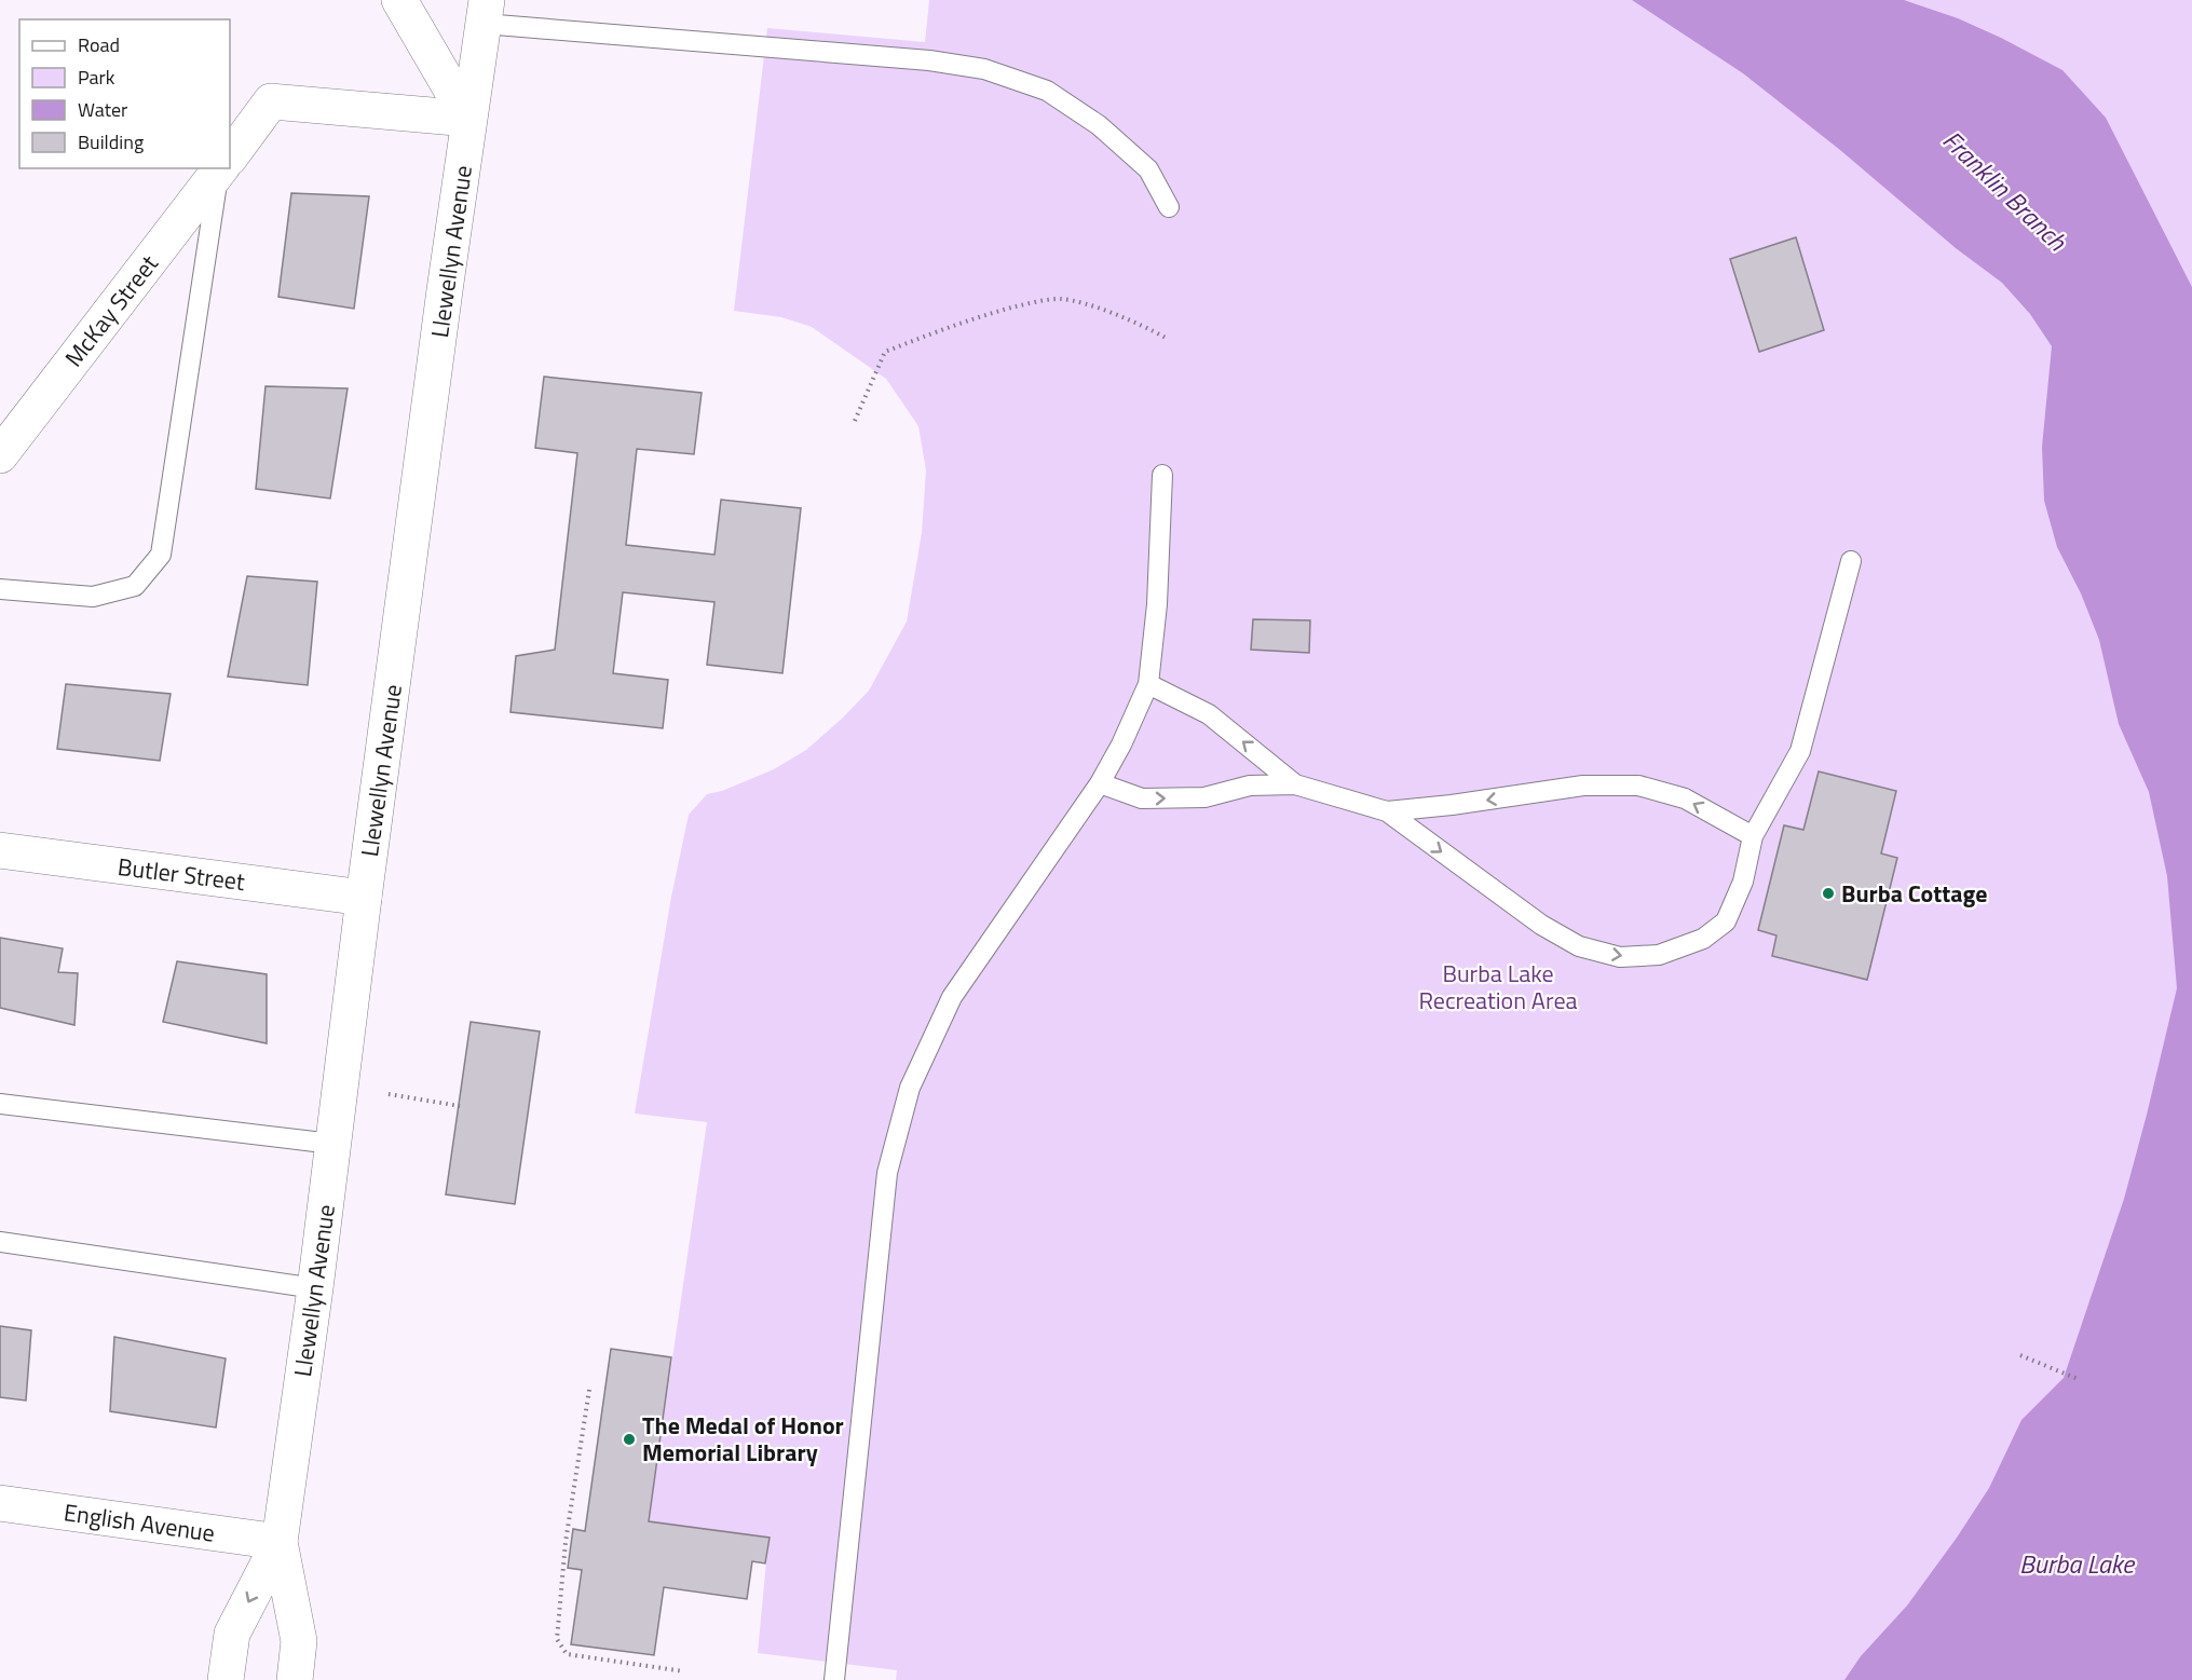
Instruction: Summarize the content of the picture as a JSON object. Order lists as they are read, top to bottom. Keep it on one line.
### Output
{"streets":{"street":["Llewellyn Avenue","McKay Street","Butler Street","English Avenue"]},"crossings":[["Llewellyn Avenue","McKay Street"],["Llewellyn Avenue","Butler Street"],["Llewellyn Avenue","English Avenue"]],"water":["Franklin Branch","Burba Lake"],"parks":["Burba Lake Recreation Area"],"places":["Burba Cottage","The Medal of Honor Memorial Library"],"legend":["Road","Park","Water","Building"]}
